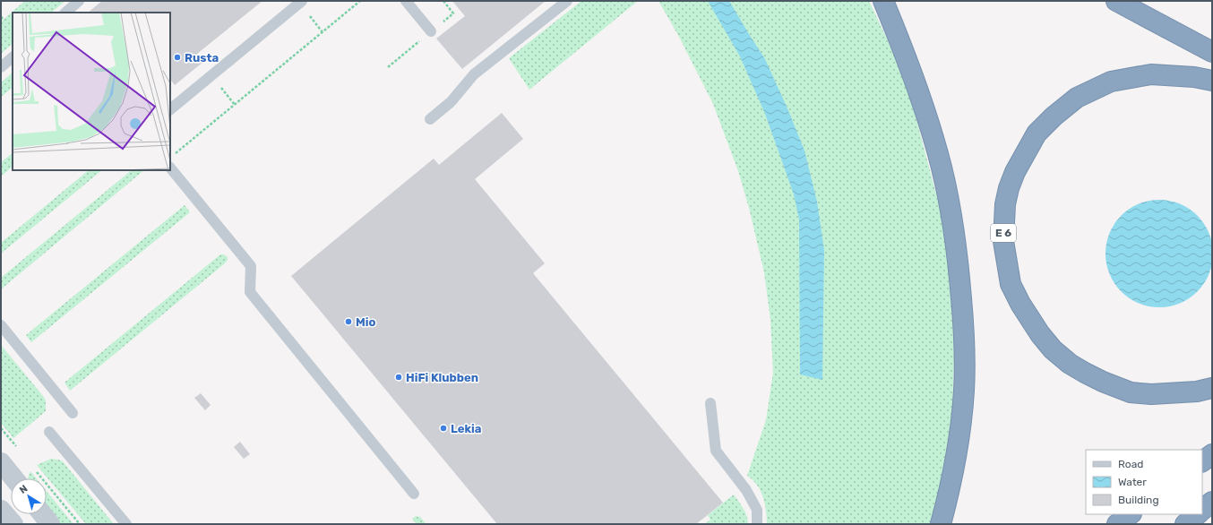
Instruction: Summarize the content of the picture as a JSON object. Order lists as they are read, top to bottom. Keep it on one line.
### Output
{"streets":{"highway":["E 6"]},"places":["Rusta","Mio","HiFi Klubben","Lekia"],"legend":["Road","Water","Building"],"north":"top left"}
